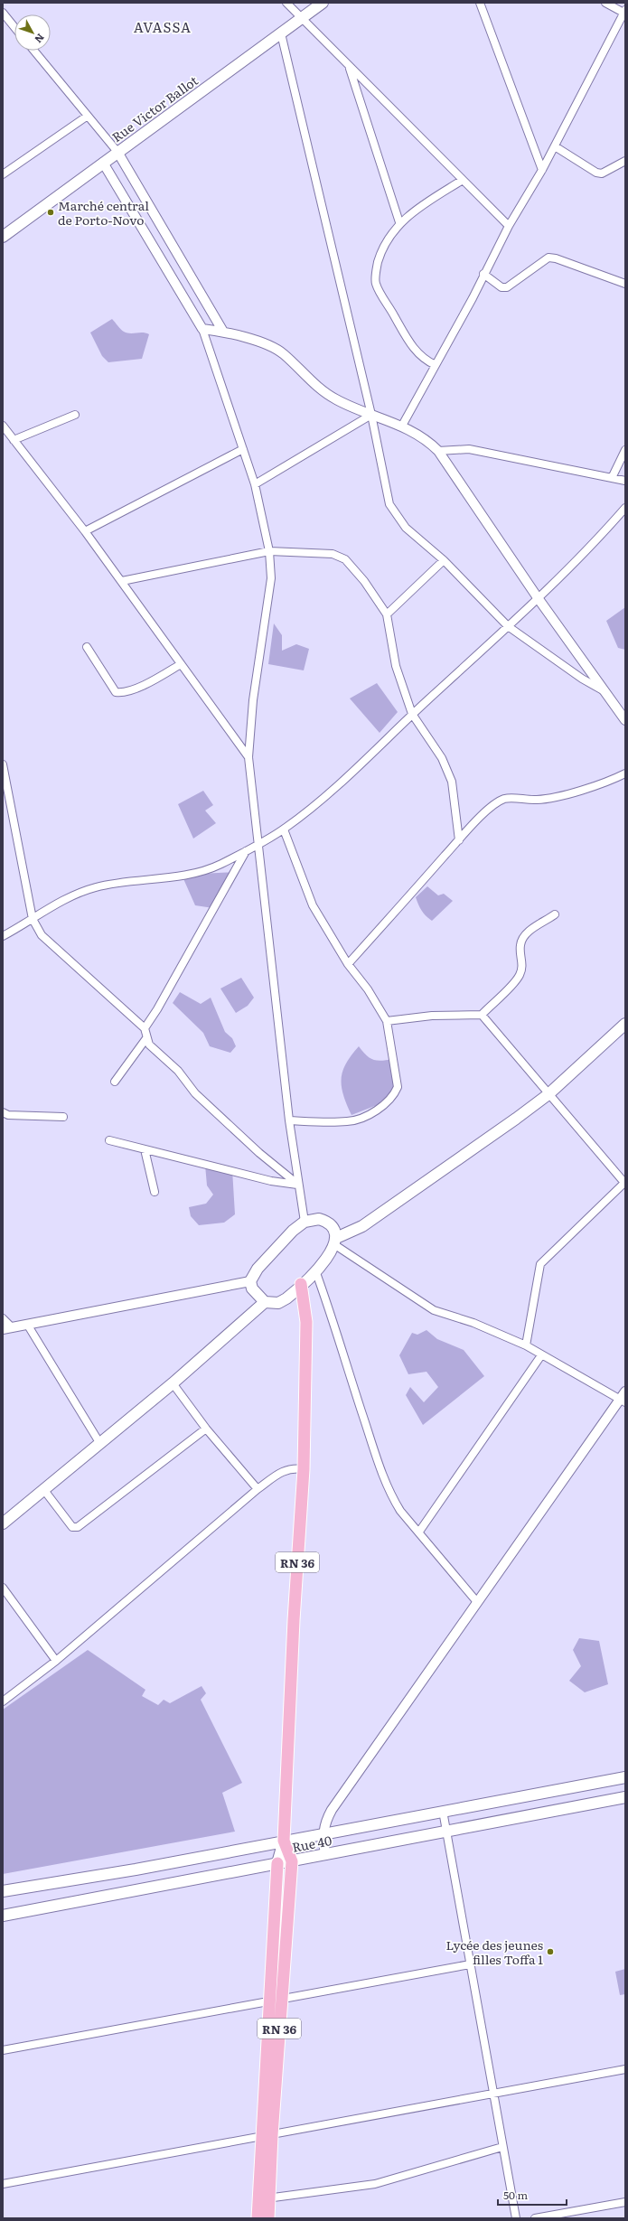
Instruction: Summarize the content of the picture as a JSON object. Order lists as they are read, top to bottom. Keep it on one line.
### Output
{"streets":{"main road":["Rue Victor Ballot","RN 36","Rue 40"]},"crossings":[["RN 36","Rue 40"]],"districts":["AVASSA"],"places":["Marché central de Porto-Novo","Lycée des jeunes filles Toffa 1"],"scale_bar":"50 m","north":"bottom right"}
